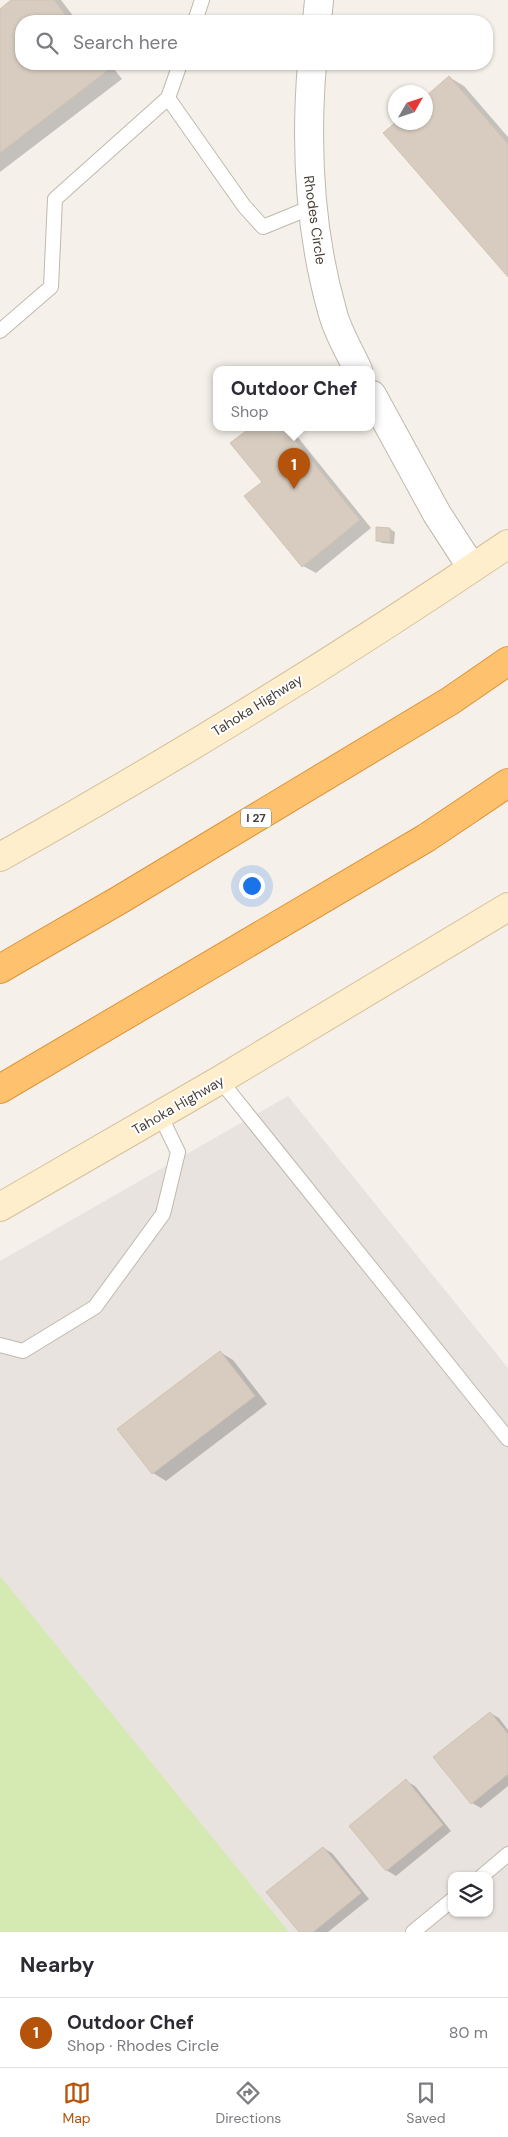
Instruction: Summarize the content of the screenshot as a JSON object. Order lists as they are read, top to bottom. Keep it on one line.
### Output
{"streets":{"highway":["I 27"],"main road":["Tahoka Highway"],"street":["Rhodes Circle"]},"north":"top right","page":{"search":"Search here","popup":["Outdoor Chef","Shop"],"pins":"1","heading":"Nearby","list":[{"mark":"1","name":"Outdoor Chef","note":"Shop · Rhodes Circle","value":"80 m"}],"nav":["Map","Directions","Saved"]}}
